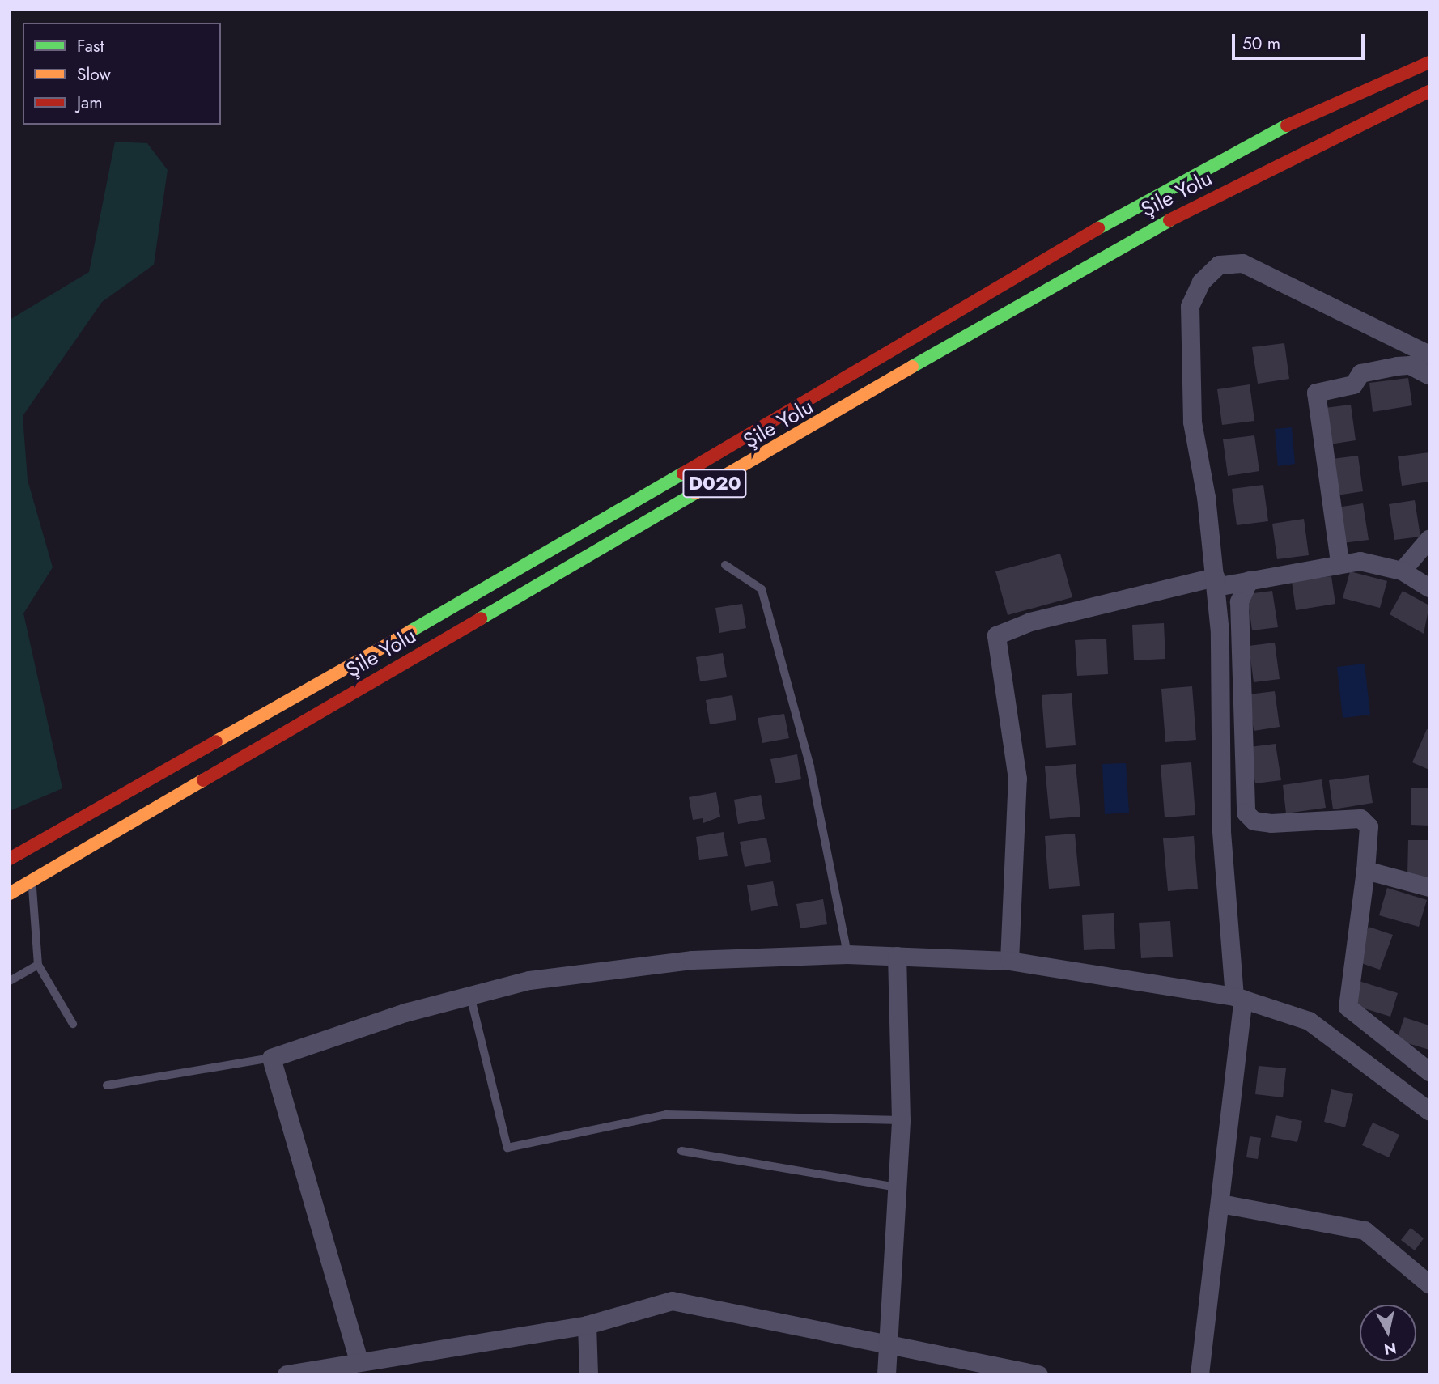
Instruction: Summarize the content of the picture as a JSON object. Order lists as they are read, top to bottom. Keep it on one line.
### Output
{"streets":{"highway":["Şile Yolu","D020"]},"legend":["Fast","Slow","Jam"],"scale_bar":"50 m","north":"bottom"}
